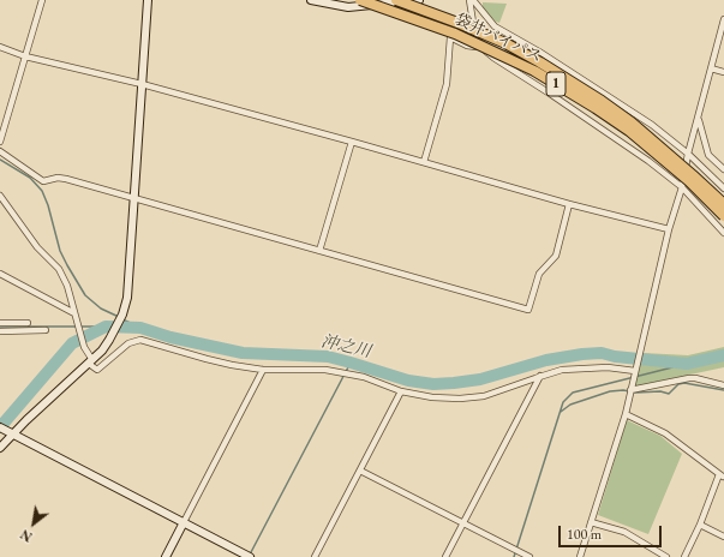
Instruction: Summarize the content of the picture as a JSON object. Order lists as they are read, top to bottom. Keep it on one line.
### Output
{"streets":{"highway":["袋井バイパス","1"]},"water":["沖之川"],"scale_bar":"100 m","north":"bottom left"}
